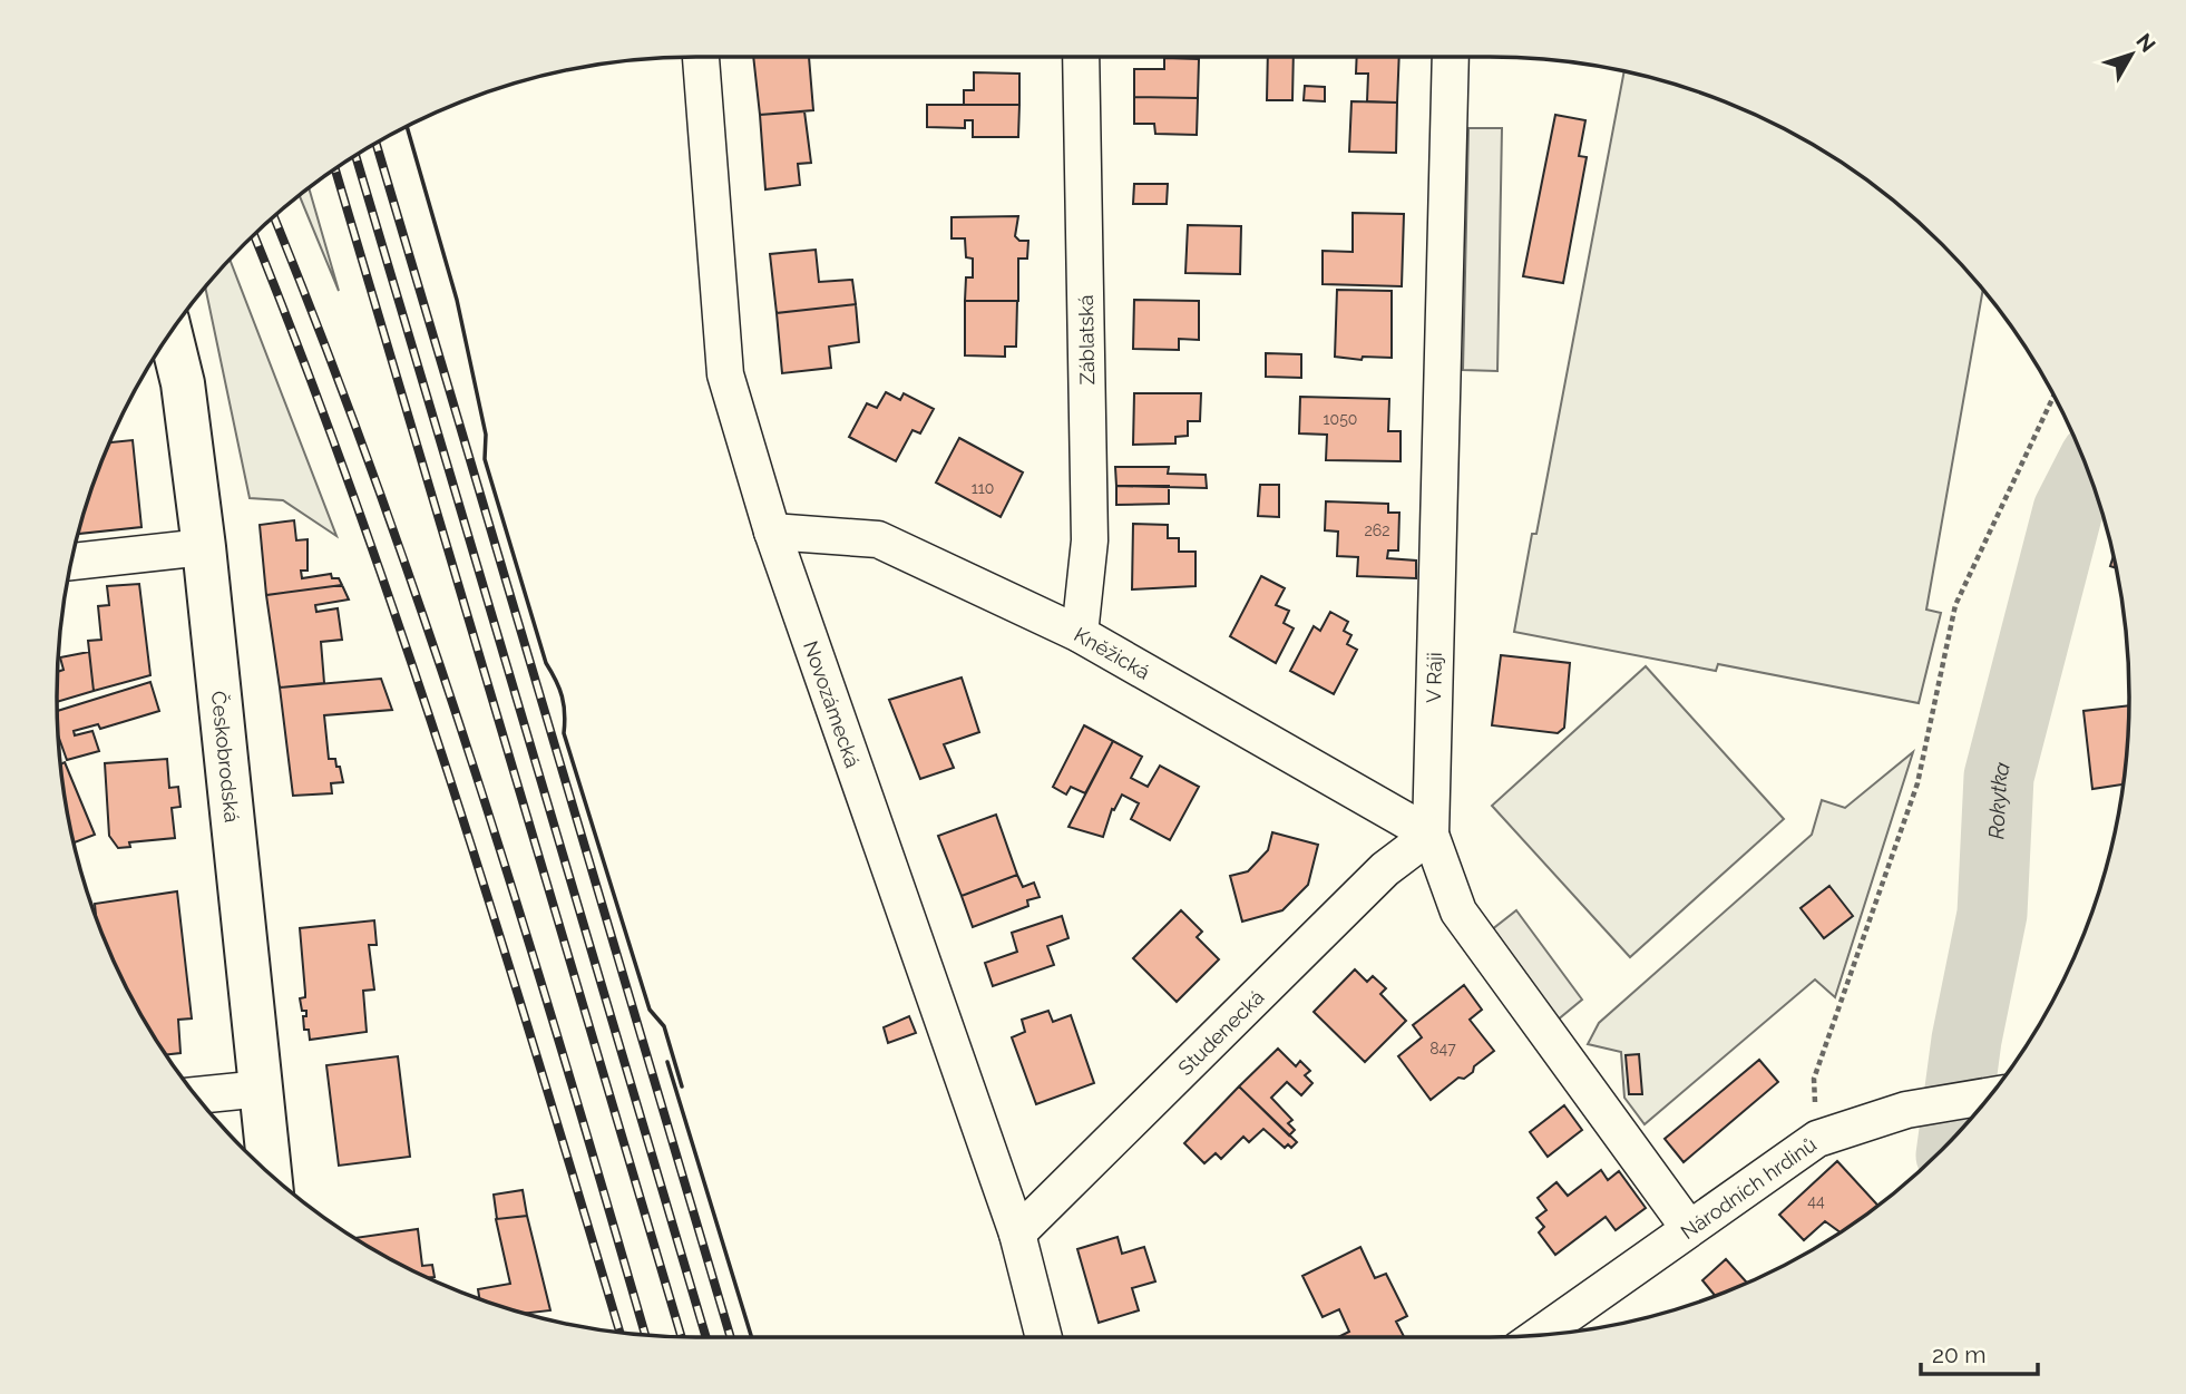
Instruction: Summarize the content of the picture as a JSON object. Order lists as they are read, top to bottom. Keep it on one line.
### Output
{"streets":{"main road":["Českobrodská"],"street":["Záblatská","Kněžická","V Ráji","Novozámecká","Studenecká","Národních hrdinů"]},"crossings":[["Záblatská","Kněžická"],["Kněžická","V Ráji"],["Kněžická","Novozámecká"],["Kněžická","Studenecká"],["V Ráji","Studenecká"],["V Ráji","Národních hrdinů"],["Novozámecká","Studenecká"]],"water":["Rokytka"],"house_numbers":["1050","110","262","847","44"],"scale_bar":"20 m","north":"top right"}
